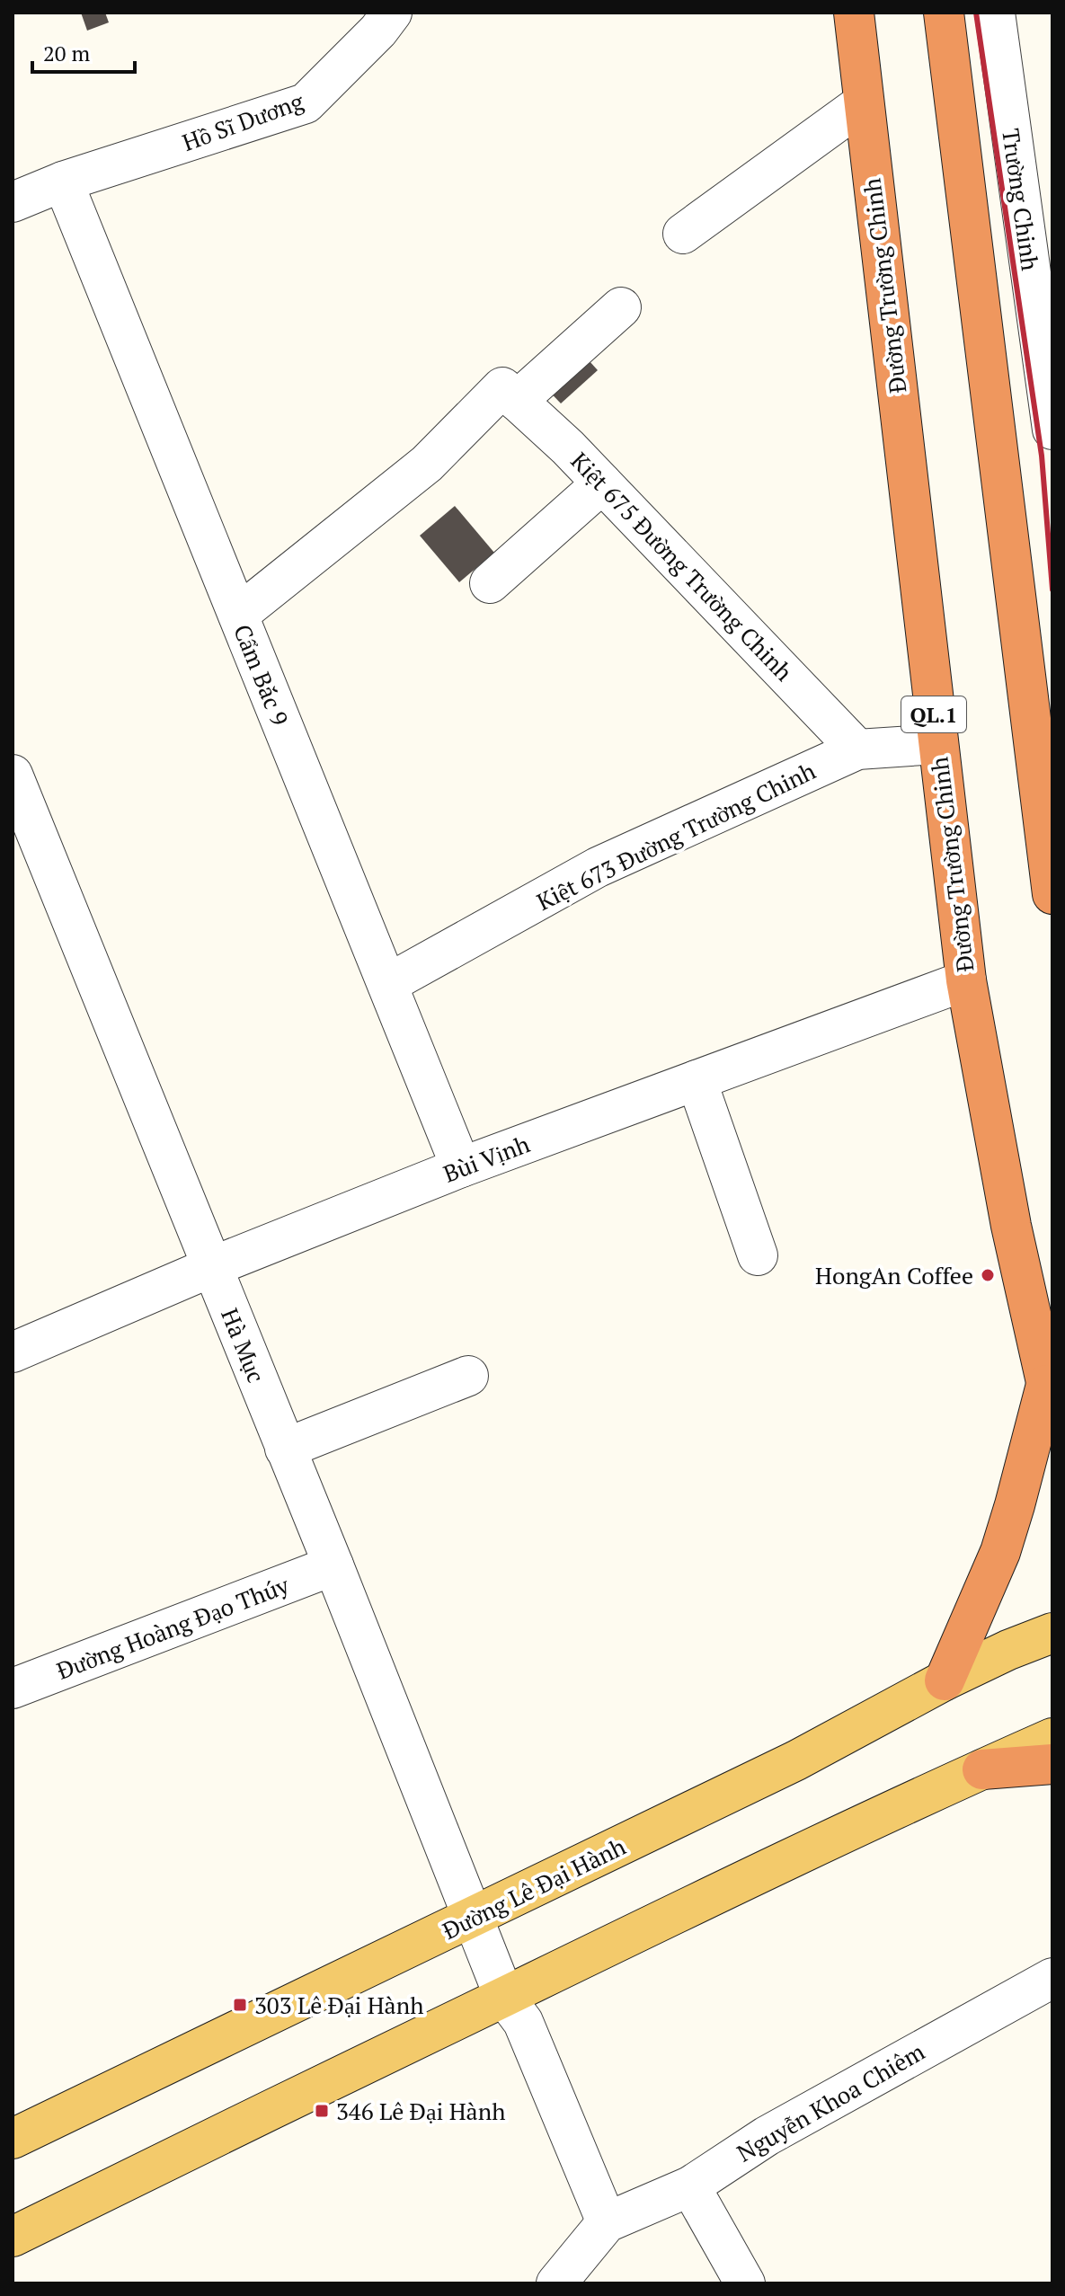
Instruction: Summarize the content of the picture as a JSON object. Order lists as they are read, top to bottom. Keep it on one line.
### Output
{"streets":{"highway":["Đường Trường Chinh","QL.1"],"main road":["Đường Lê Đại Hành"],"street":["Hồ Sĩ Dương","Trường Chinh","Kiệt 675 Đường Trường Chinh","Cẩm Bắc 9","Kiệt 673 Đường Trường Chinh","Bùi Vịnh","Hà Mục","Đường Hoàng Đạo Thúy","Nguyễn Khoa Chiêm"]},"crossings":[["Hồ Sĩ Dương","Cẩm Bắc 9"],["Đường Trường Chinh","Kiệt 673 Đường Trường Chinh"],["Đường Trường Chinh","Bùi Vịnh"],["Kiệt 675 Đường Trường Chinh","Kiệt 673 Đường Trường Chinh"],["Cẩm Bắc 9","Kiệt 673 Đường Trường Chinh"],["Cẩm Bắc 9","Bùi Vịnh"],["Bùi Vịnh","Hà Mục"],["Hà Mục","Đường Hoàng Đạo Thúy"],["Hà Mục","Đường Lê Đại Hành"],["Hà Mục","Nguyễn Khoa Chiêm"]],"places":{"other":["HongAn Coffee"],"transit":["303 Lê Đại Hành","346 Lê Đại Hành"]},"scale_bar":"20 m"}
